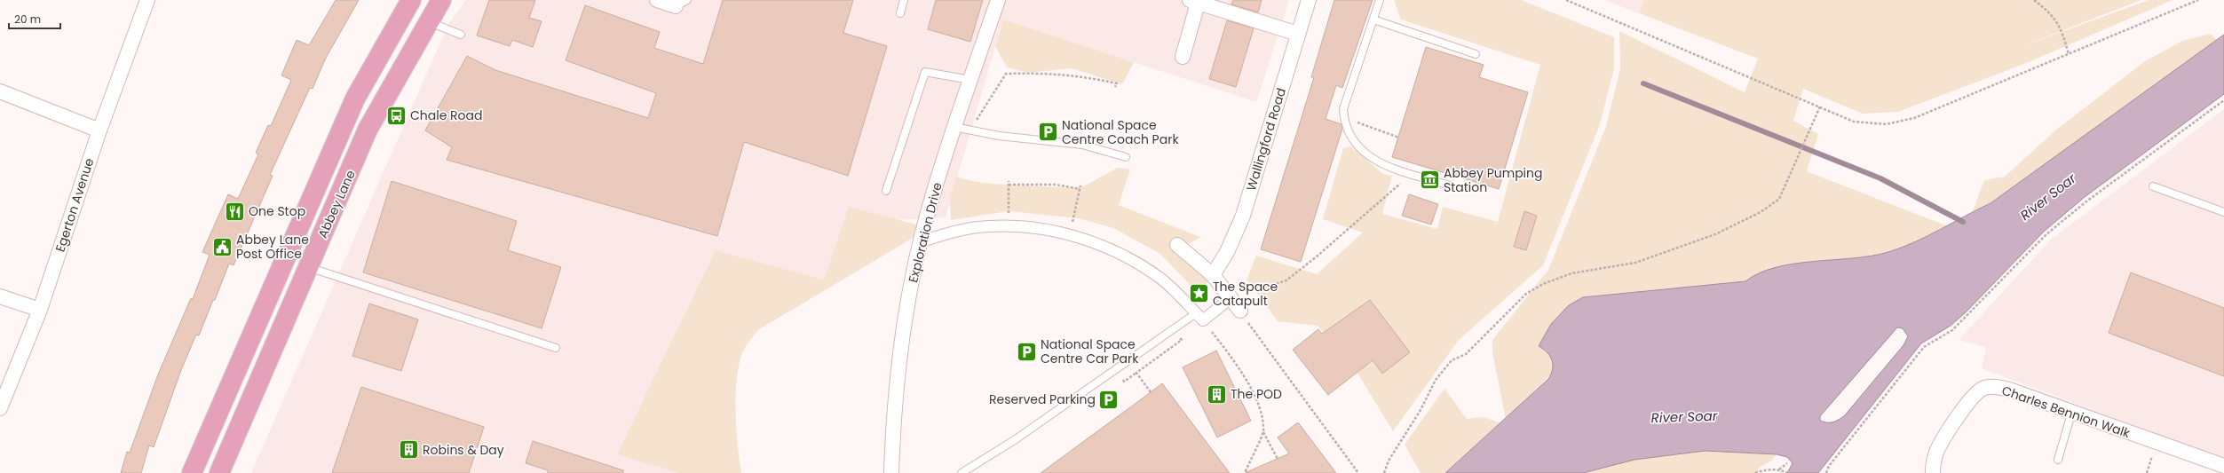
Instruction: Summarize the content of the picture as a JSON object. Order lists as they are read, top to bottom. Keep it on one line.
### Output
{"streets":{"main road":["Abbey Lane"],"street":["Wallingford Road","Egerton Avenue","Exploration Drive","Charles Bennion Walk"]},"water":["River Soar"],"places":{"bus stop":["Chale Road"],"parking":["National Space Centre Coach Park","National Space Centre Car Park","Reserved Parking"],"museum":["Abbey Pumping Station"],"restaurant":["One Stop"],"public building":["Abbey Lane Post Office"],"place":["The Space Catapult"],"building":["The POD","Robins & Day"]},"scale_bar":"20 m"}
